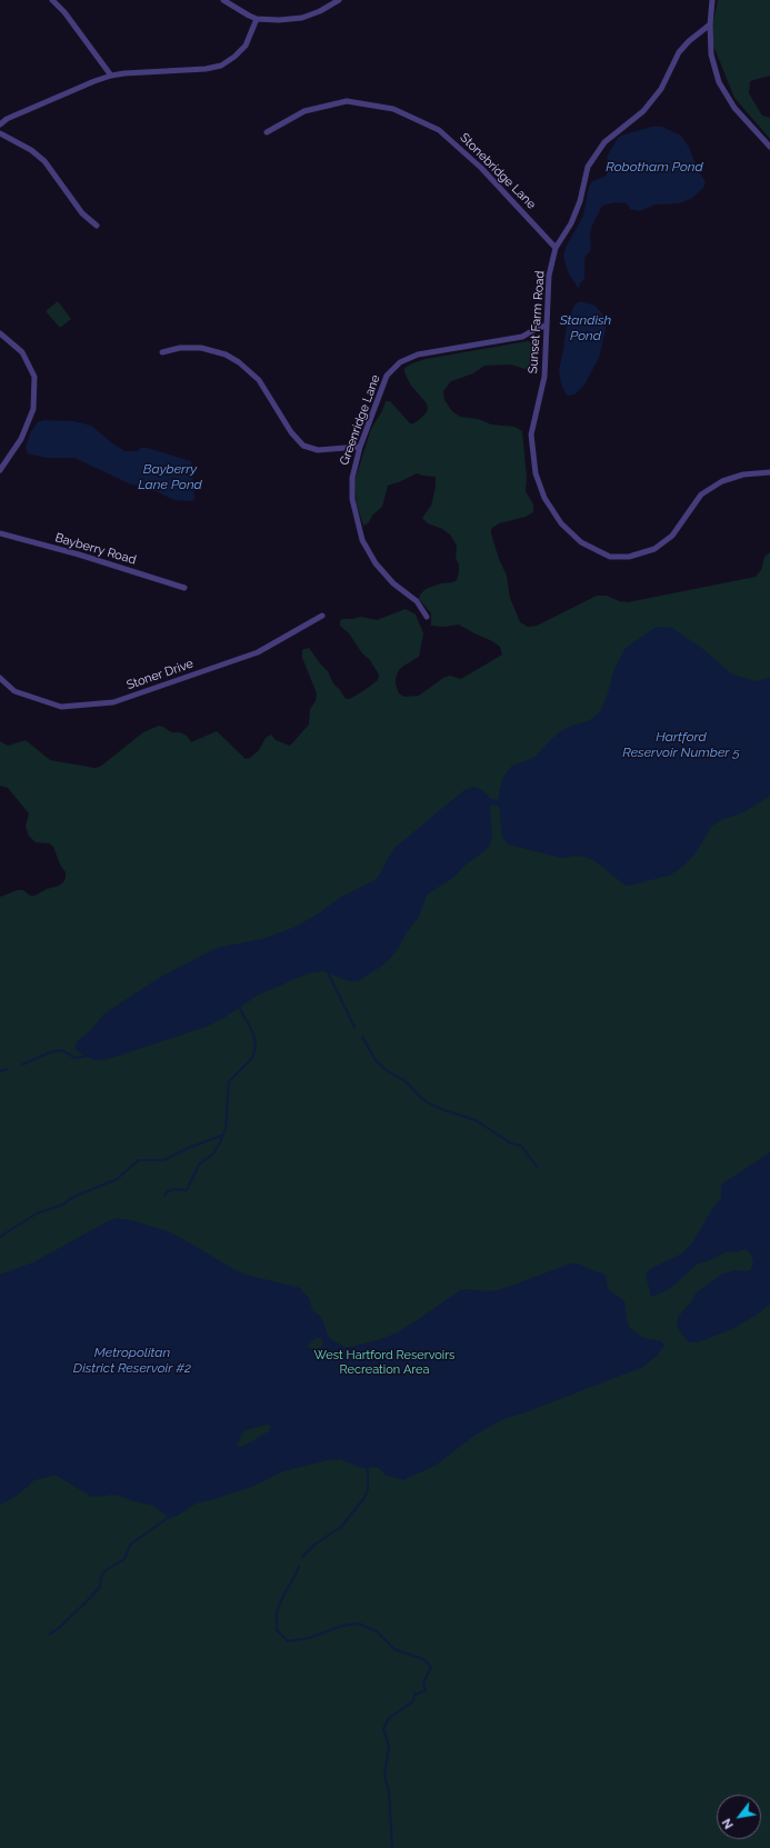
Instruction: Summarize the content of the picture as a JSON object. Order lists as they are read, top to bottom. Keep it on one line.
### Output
{"streets":{"street":["Stonebridge Lane","Sunset Farm Road","Greenridge Lane","Bayberry Road","Stoner Drive"]},"crossings":[["Stonebridge Lane","Sunset Farm Road"],["Sunset Farm Road","Greenridge Lane"]],"water":["Robotham Pond","Standish Pond","Bayberry Lane Pond","Hartford Reservoir Number 5","Metropolitan District Reservoir #2"],"parks":["West Hartford Reservoirs Recreation Area"],"north":"bottom left"}
